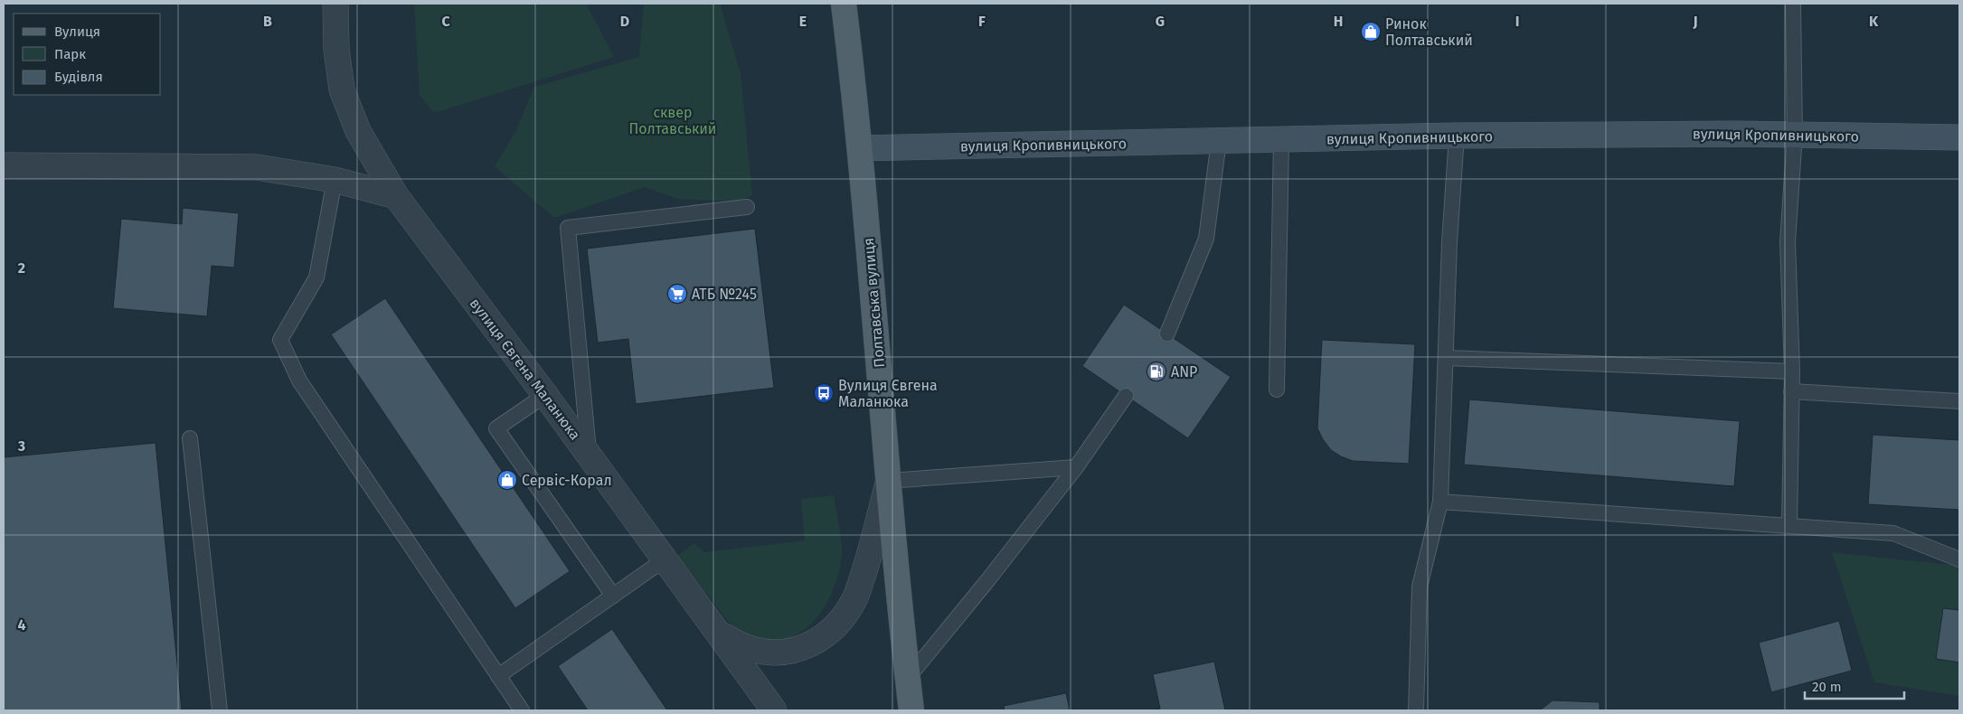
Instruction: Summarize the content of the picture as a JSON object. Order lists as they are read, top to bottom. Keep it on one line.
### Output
{"streets":{"main road":["вулиця Кропивницького","Полтавська вулиця"],"street":["вулиця Євгена Маланюка"]},"crossings":[["вулиця Кропивницького","Полтавська вулиця"]],"parks":["сквер Полтавський"],"places":{"shop":["Ринок Полтавський","Сервіс-Корал"],"supermarket":["АТБ №245"],"fuel station":["ANP"],"bus stop":["Вулиця Євгена Маланюка"]},"legend":["Вулиця","Парк","Будівля"],"scale_bar":"20 m","grid":{"columns":["B","C","D","E","F","G","H","I","J","K"],"rows":["2","3","4"]}}
